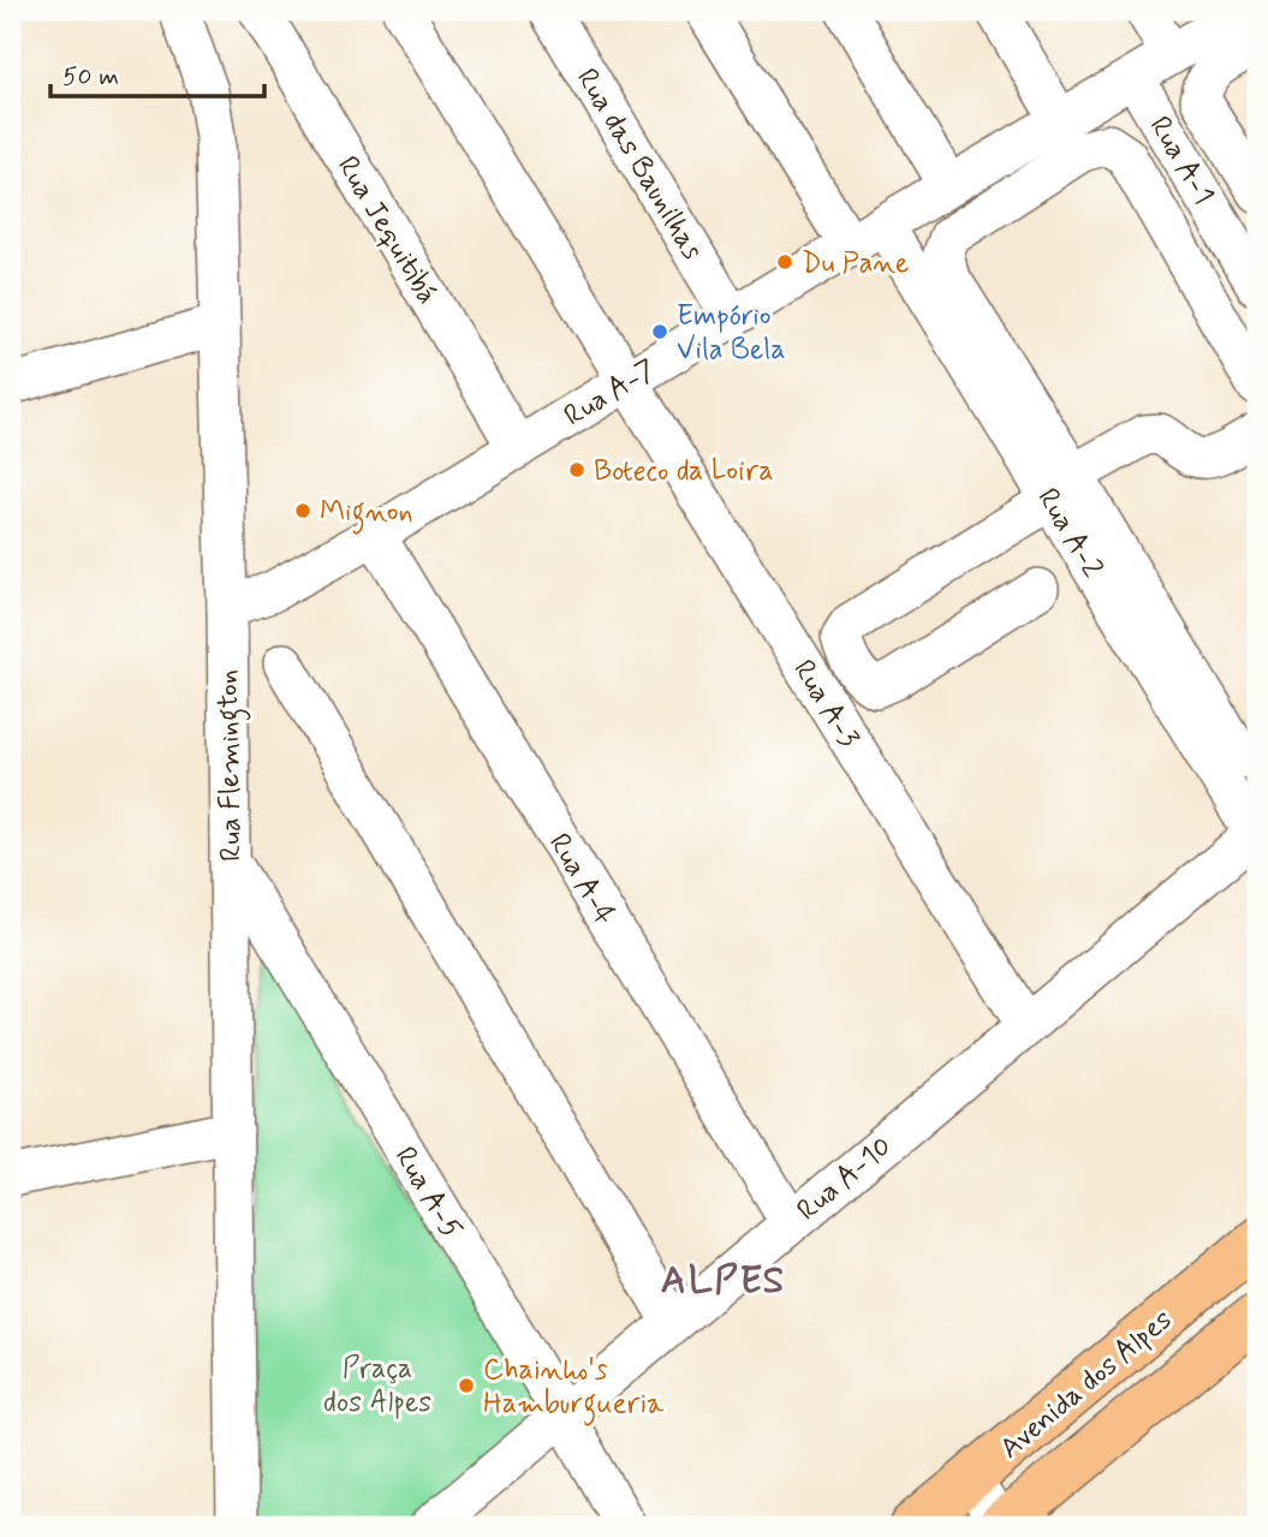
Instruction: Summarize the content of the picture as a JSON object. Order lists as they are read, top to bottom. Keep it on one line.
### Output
{"streets":{"main road":["Avenida dos Alpes"],"street":["Rua A-1","Rua das Baunilhas","Rua Jequitibá","Rua A-7","Rua A-2","Rua A-3","Rua Flemington","Rua A-4","Rua A-10","Rua A-5"]},"crossings":[["Rua A-1","Rua A-7"],["Rua das Baunilhas","Rua A-7"],["Rua Jequitibá","Rua A-7"],["Rua A-7","Rua A-2"],["Rua A-7","Rua A-3"],["Rua A-7","Rua Flemington"],["Rua A-7","Rua A-4"],["Rua A-2","Rua A-10"],["Rua A-3","Rua A-10"],["Rua Flemington","Rua A-5"],["Rua A-4","Rua A-10"],["Rua A-10","Rua A-5"]],"districts":["ALPES"],"parks":["Praça dos Alpes"],"places":["Du Pane","Empório Vila Bela","Boteco da Loira","Mignon","Chainho's Hamburgueria"],"scale_bar":"50 m"}
